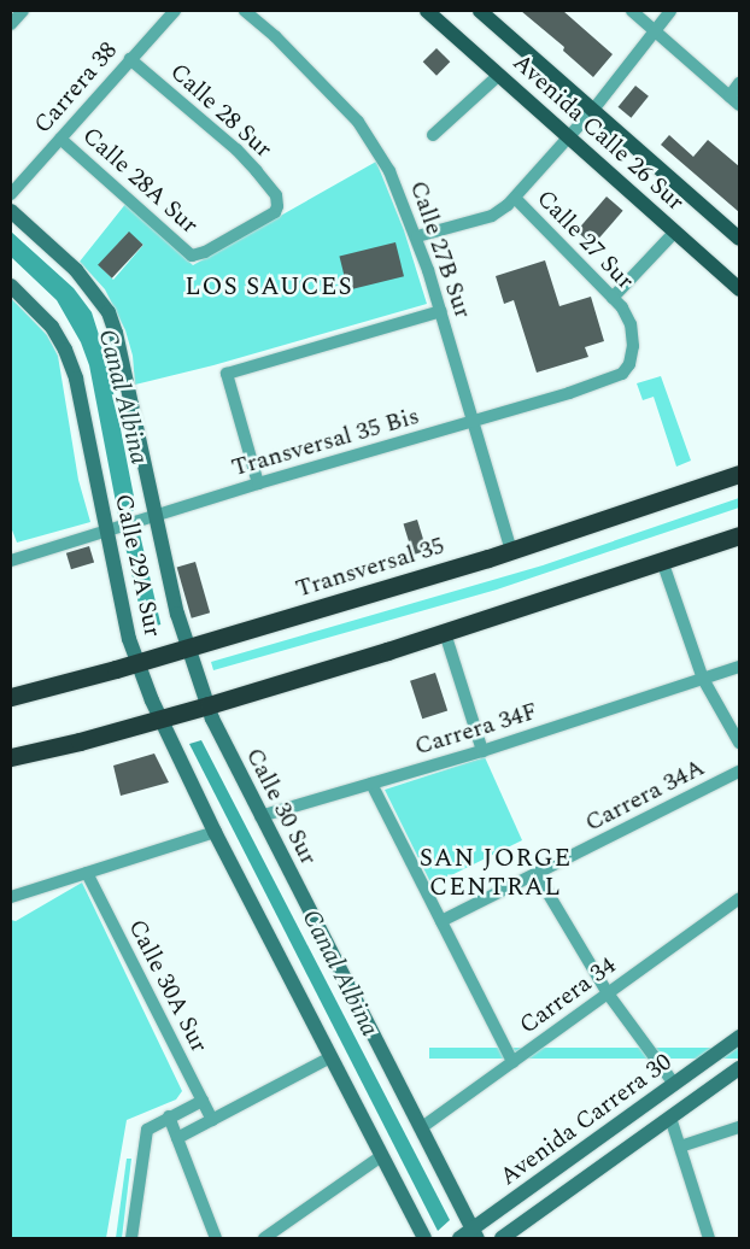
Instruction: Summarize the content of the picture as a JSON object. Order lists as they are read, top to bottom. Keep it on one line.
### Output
{"streets":{"highway":["Transversal 35"],"main road":["Avenida Calle 26 Sur"],"street":["Carrera 38","Calle 28 Sur","Calle 28A Sur","Calle 27 Sur","Calle 27B Sur","Transversal 35 Bis","Calle 29A Sur","Carrera 34F","Carrera 34A","Calle 30 Sur","Calle 30A Sur","Carrera 34","Avenida Carrera 30"]},"crossings":[["Carrera 38","Calle 28 Sur"],["Carrera 38","Calle 28A Sur"],["Calle 28 Sur","Calle 28A Sur"],["Calle 27 Sur","Transversal 35 Bis"],["Calle 27B Sur","Transversal 35 Bis"],["Calle 27B Sur","Transversal 35"],["Transversal 35 Bis","Calle 29A Sur"],["Calle 29A Sur","Transversal 35"],["Calle 29A Sur","Calle 30 Sur"],["Transversal 35","Calle 30 Sur"],["Carrera 34F","Calle 30 Sur"],["Calle 30 Sur","Carrera 34"],["Calle 30 Sur","Avenida Carrera 30"]],"districts":["LOS SAUCES","SAN JORGE CENTRAL"],"water":["Canal Albina"]}
